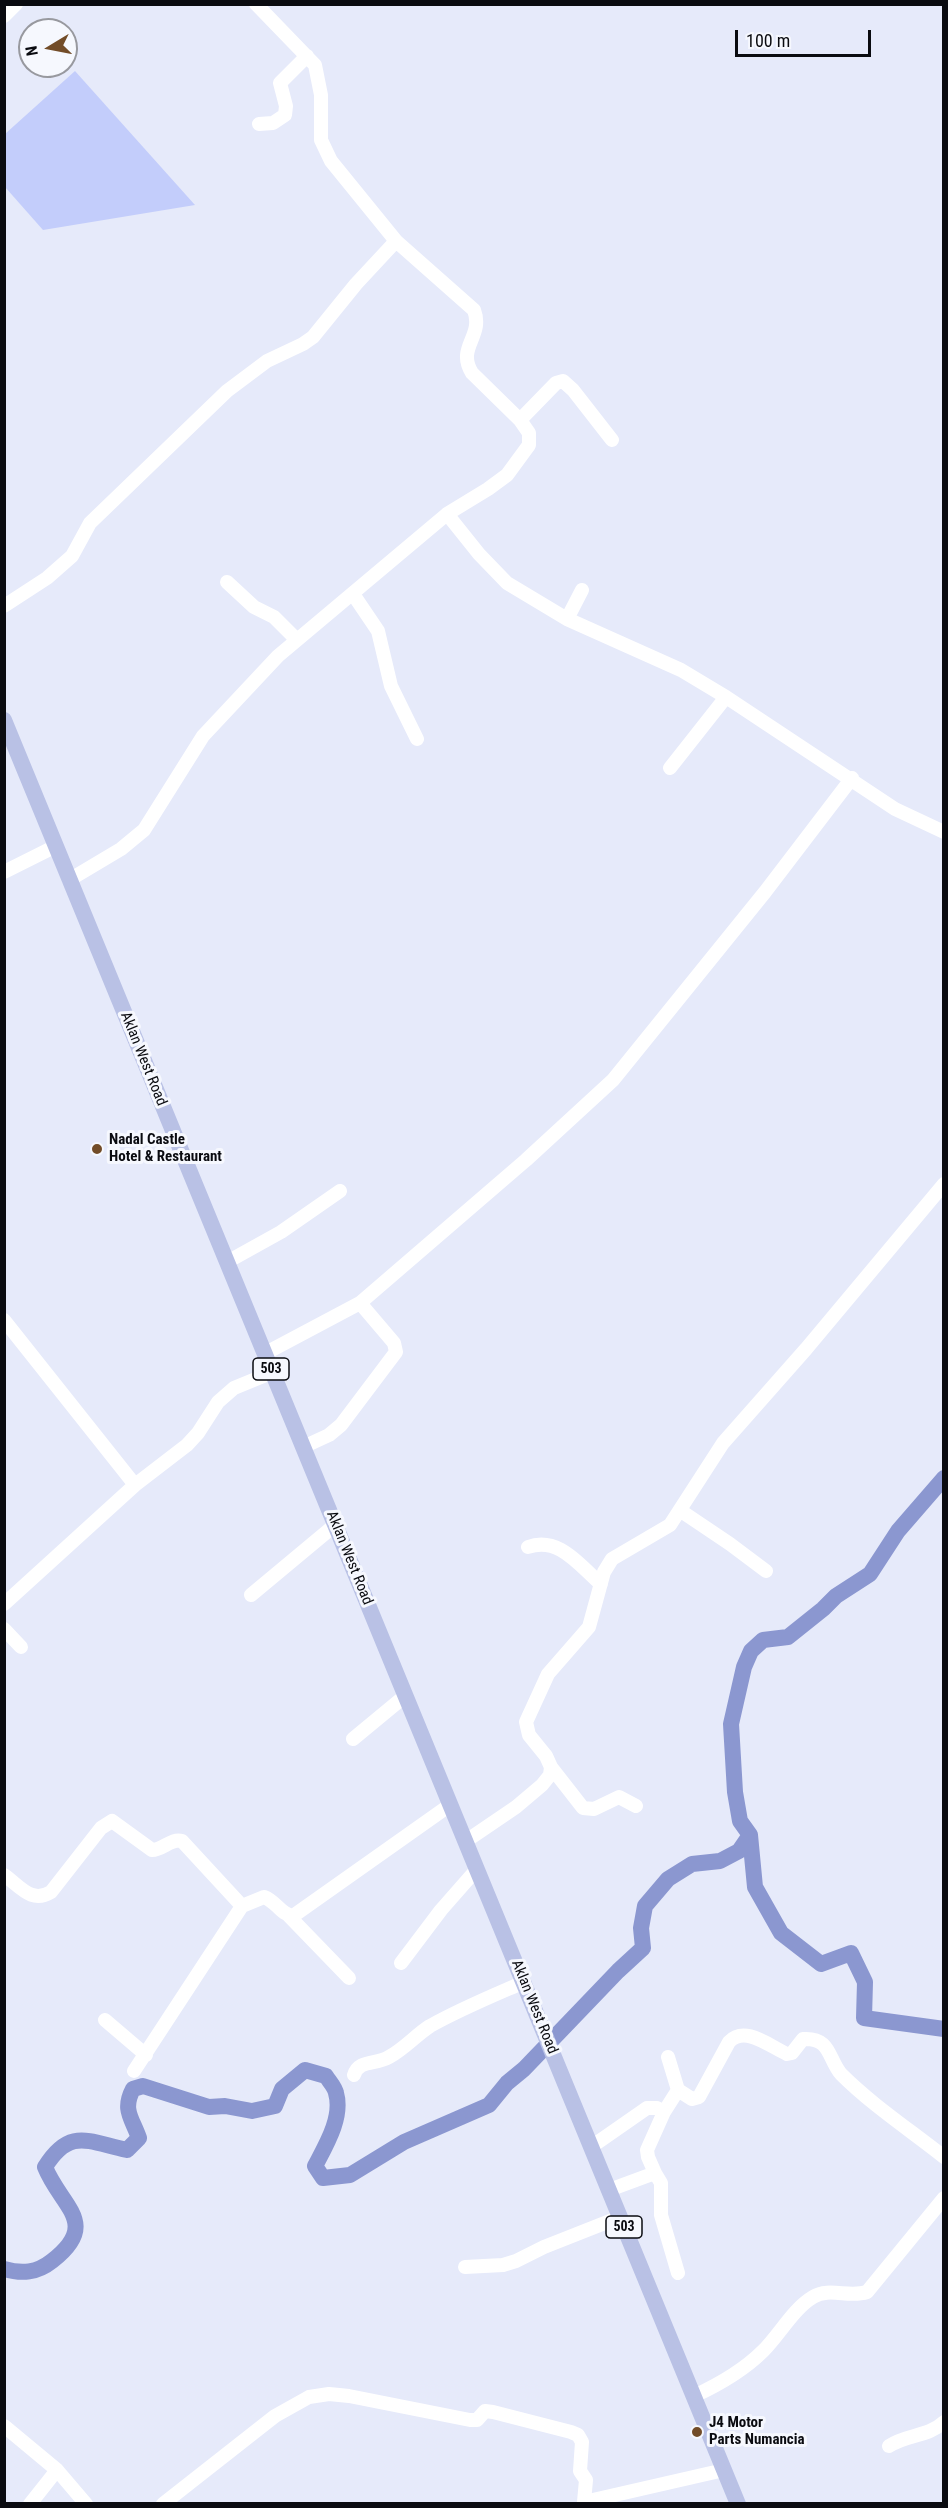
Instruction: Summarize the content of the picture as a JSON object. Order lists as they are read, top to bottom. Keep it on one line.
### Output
{"streets":{"main road":["Aklan West Road","503"]},"crossings":[["Aklan West Road","503"]],"places":["Nadal Castle Hotel & Restaurant","J4 Motor Parts Numancia"],"scale_bar":"100 m","north":"left"}
